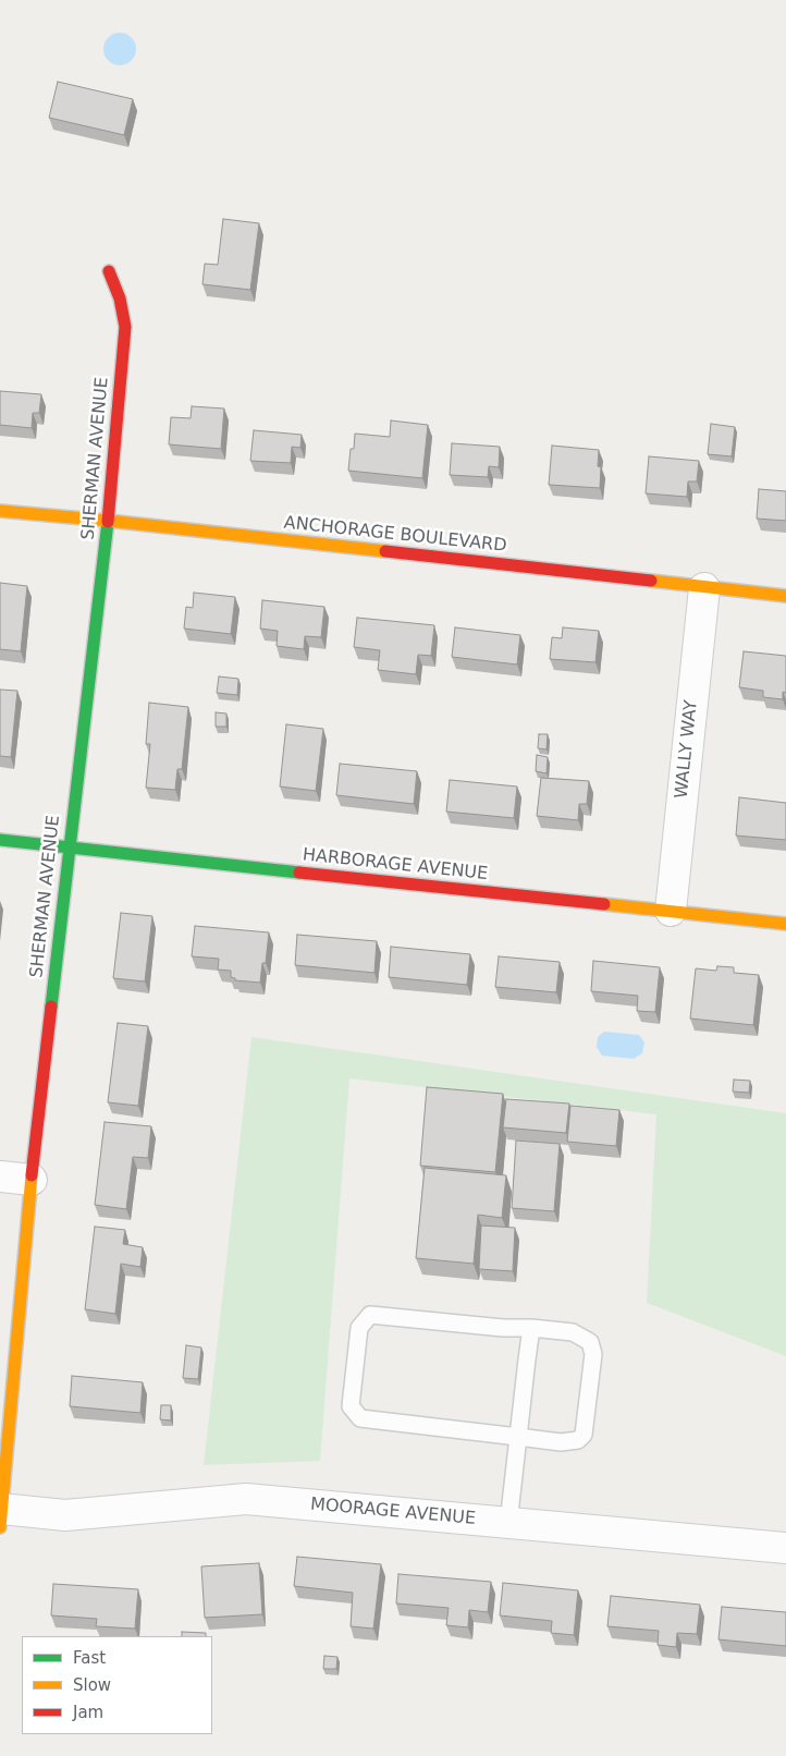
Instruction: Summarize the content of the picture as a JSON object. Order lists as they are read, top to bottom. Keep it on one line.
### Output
{"streets":{"street":["SHERMAN AVENUE","ANCHORAGE BOULEVARD","WALLY WAY","HARBORAGE AVENUE","MOORAGE AVENUE"]},"crossings":[["SHERMAN AVENUE","ANCHORAGE BOULEVARD"],["SHERMAN AVENUE","HARBORAGE AVENUE"],["SHERMAN AVENUE","MOORAGE AVENUE"],["ANCHORAGE BOULEVARD","WALLY WAY"],["WALLY WAY","HARBORAGE AVENUE"]],"legend":["Fast","Slow","Jam"]}
